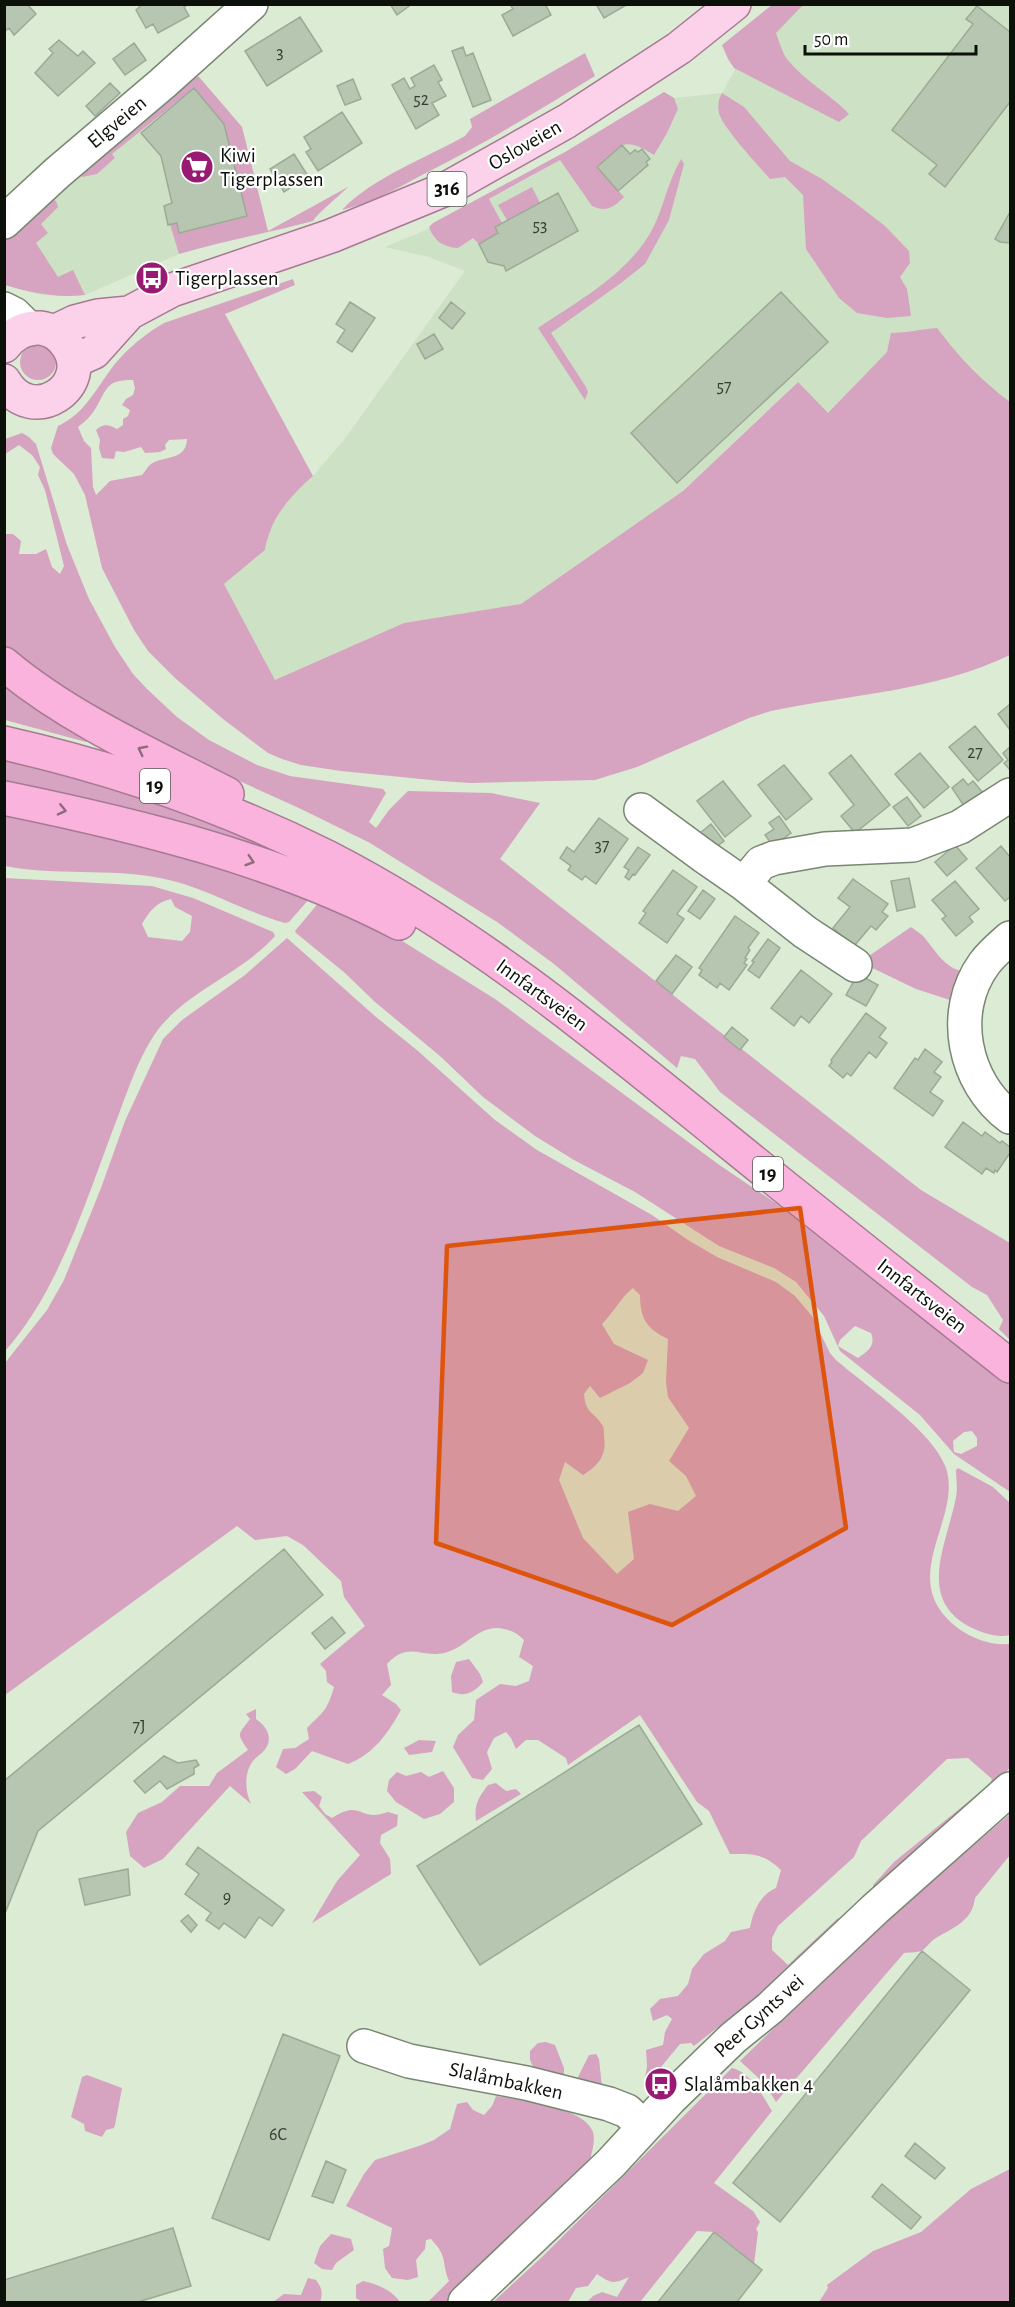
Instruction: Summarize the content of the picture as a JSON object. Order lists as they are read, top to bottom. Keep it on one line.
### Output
{"streets":{"highway":["19","Innfartsveien"],"main road":["Osloveien","316"],"street":["Elgveien","Peer Gynts vei","Slalåmbakken"]},"crossings":[["Osloveien","316"],["Peer Gynts vei","Slalåmbakken"]],"places":{"supermarket":["Kiwi Tigerplassen"],"bus stop":["Tigerplassen","Slalåmbakken 4"]},"house_numbers":["3","52","53","57","27","37","7J","9","6C"],"scale_bar":"50 m"}
